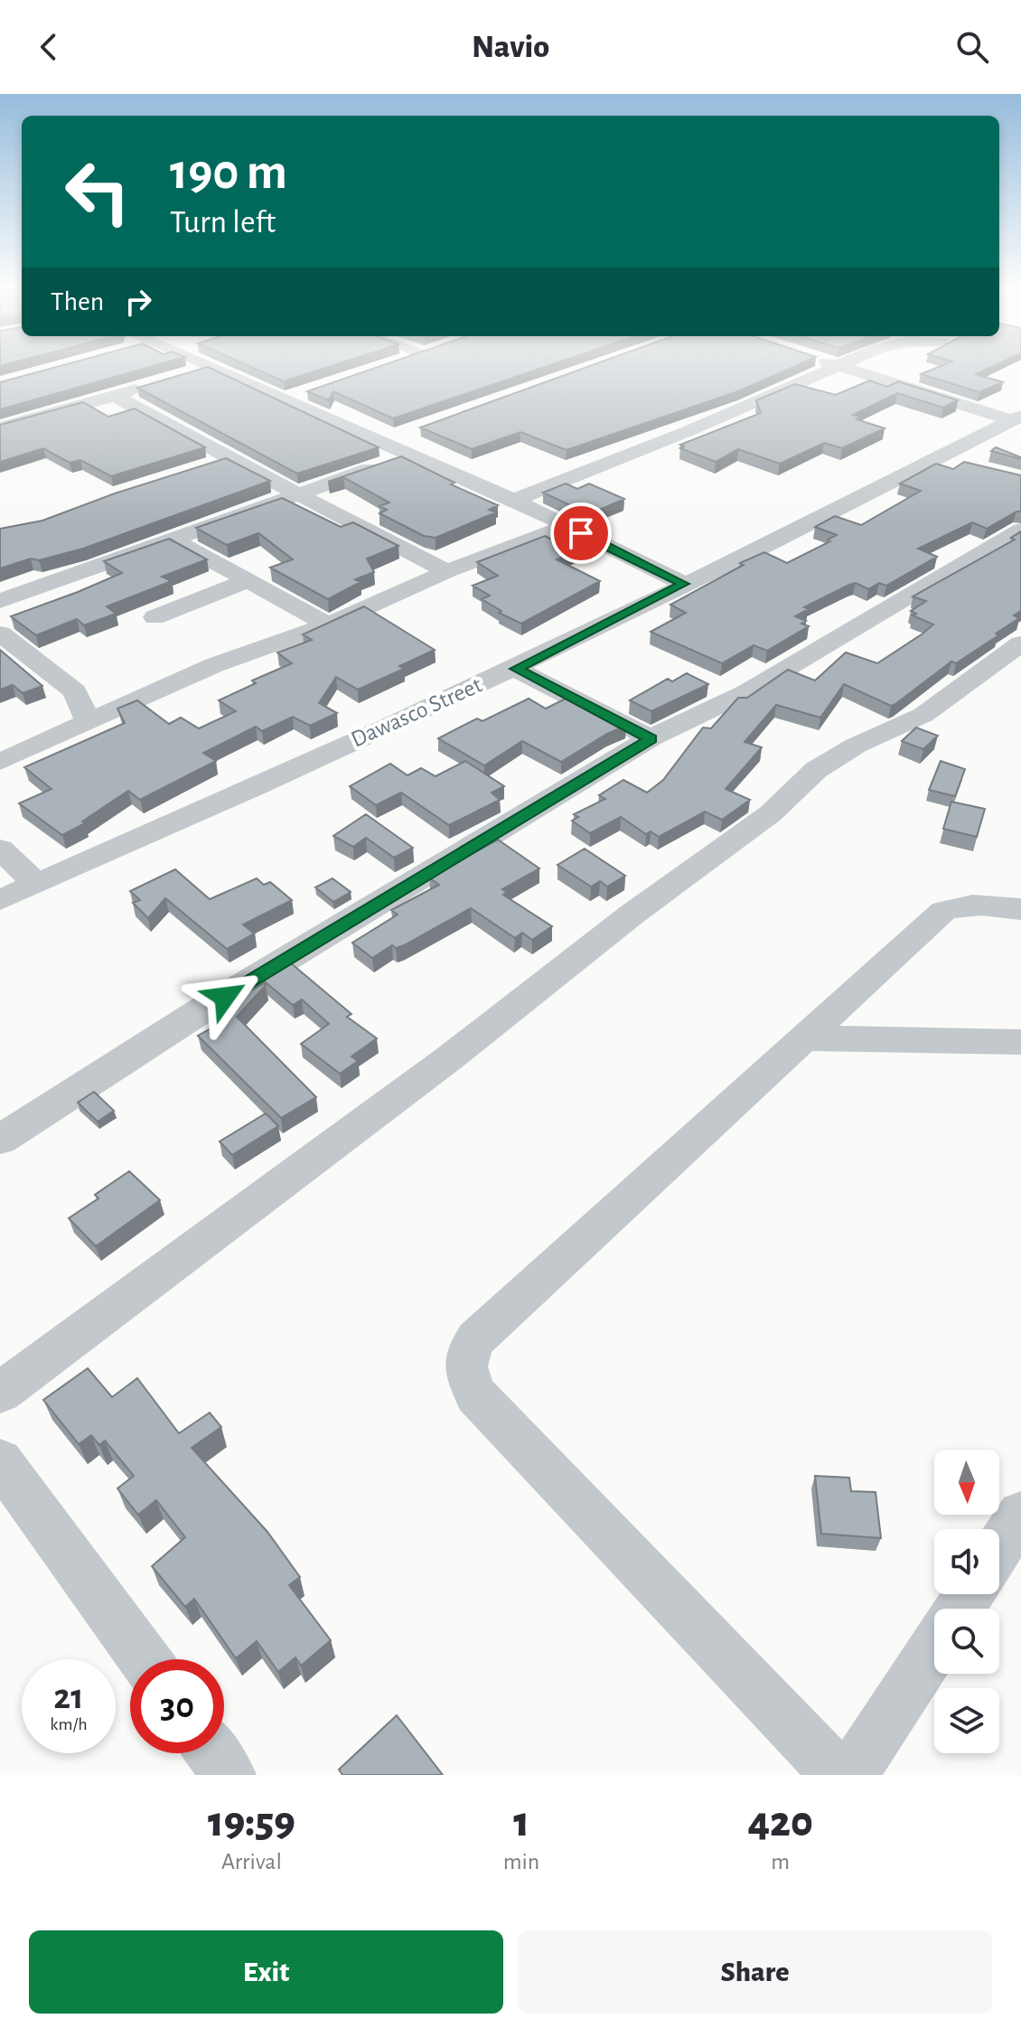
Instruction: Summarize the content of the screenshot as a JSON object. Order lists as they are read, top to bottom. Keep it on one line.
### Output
{"streets":{"street":["Dawasco Street"]},"north":"bottom","page":{"header":"Navio","turn":["190 m","Turn left"],"then":"Then","speed":"21 km/h","limit":"30","eta":["19:59","Arrival","1","min","420","m"],"buttons":["Exit","Share"]}}
